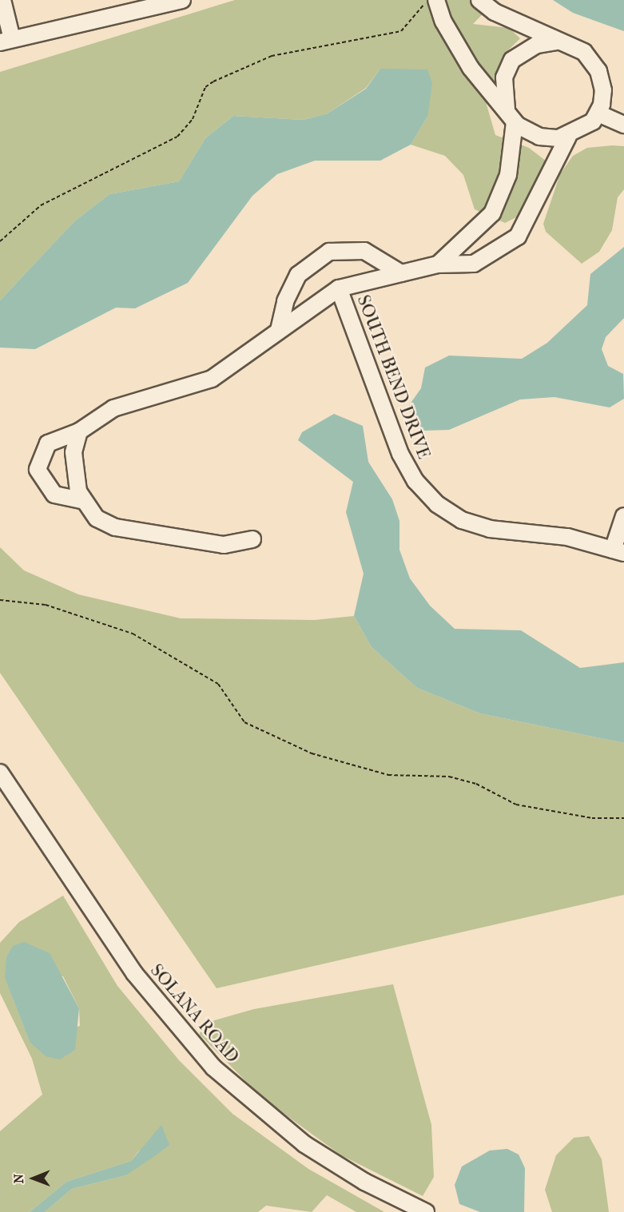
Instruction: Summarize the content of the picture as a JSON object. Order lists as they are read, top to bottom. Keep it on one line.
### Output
{"streets":{"street":["SOUTH BEND DRIVE","SOLANA ROAD"]},"north":"left"}
